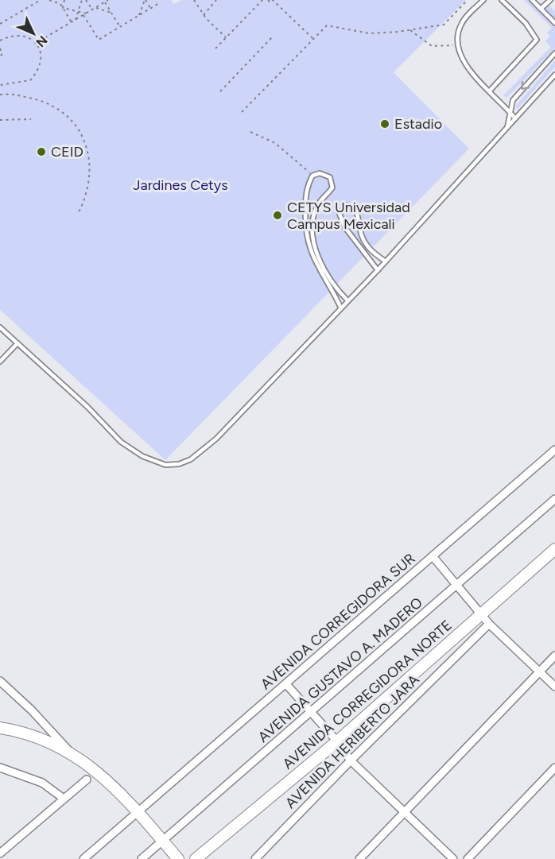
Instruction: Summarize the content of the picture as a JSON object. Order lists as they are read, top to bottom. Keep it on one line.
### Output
{"streets":{"street":["AVENIDA CORREGIDORA SUR","AVENIDA GUSTAVO A. MADERO","AVENIDA CORREGIDORA NORTE","AVENIDA HERIBERTO JARA"]},"parks":["Jardines Cetys"],"places":["Estadio","CEID","CETYS Universidad Campus Mexicali"],"north":"bottom right"}
